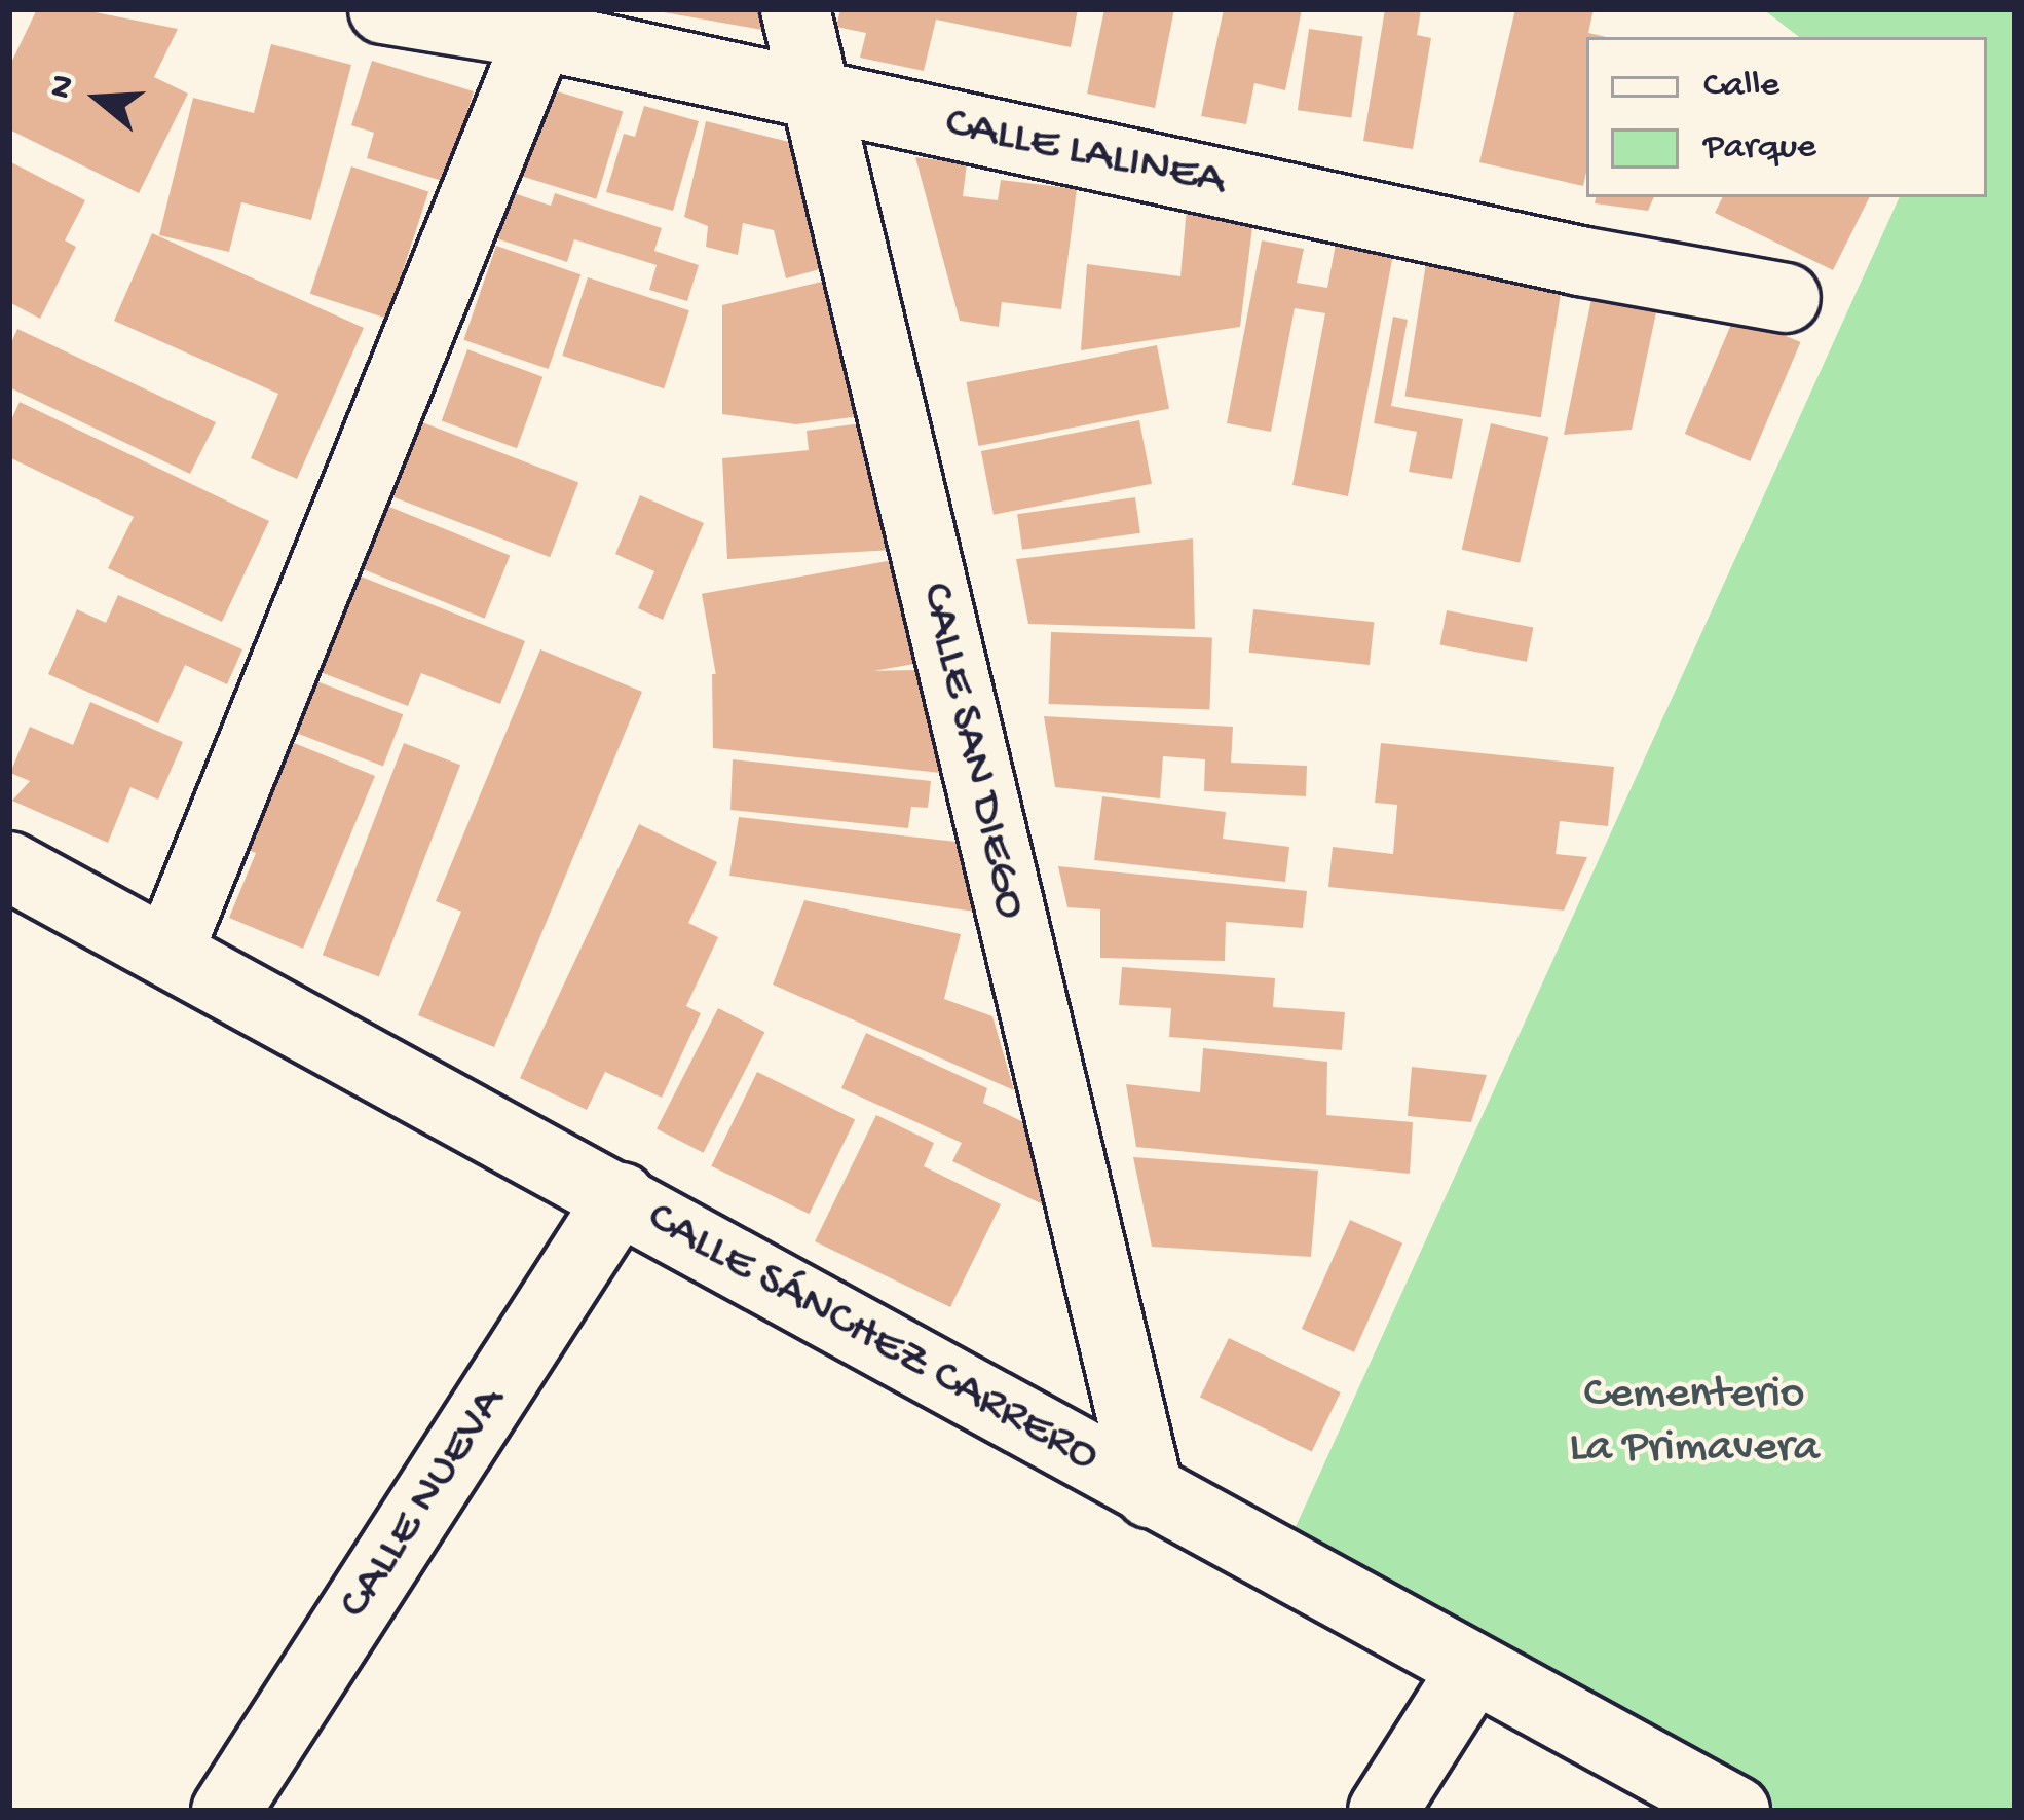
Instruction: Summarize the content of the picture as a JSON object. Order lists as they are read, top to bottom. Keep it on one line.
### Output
{"streets":{"street":["CALLE LALINEA","CALLE SAN DIEGO","CALLE SÁNCHEZ CARRERO","CALLE NUEVA"]},"crossings":[["CALLE LALINEA","CALLE SAN DIEGO"],["CALLE SAN DIEGO","CALLE SÁNCHEZ CARRERO"],["CALLE SÁNCHEZ CARRERO","CALLE NUEVA"]],"parks":["Cementerio La Primavera"],"legend":["Calle","Parque"],"north":"left"}
